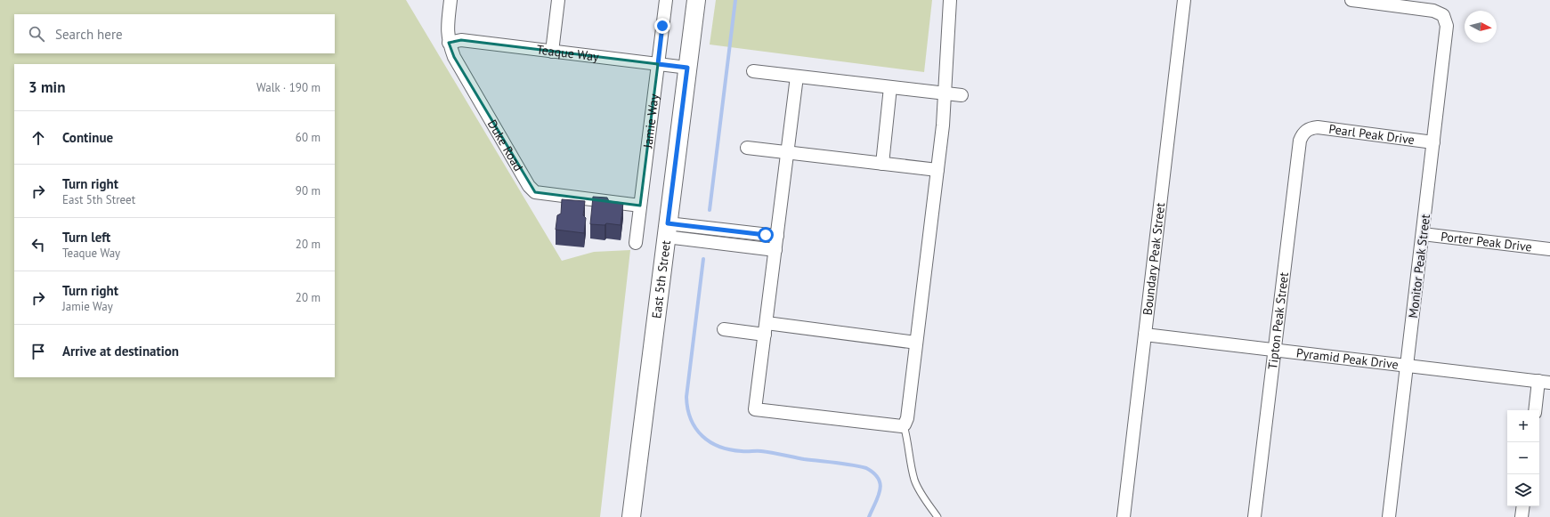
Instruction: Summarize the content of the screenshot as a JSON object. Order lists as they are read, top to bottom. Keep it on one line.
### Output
{"streets":{"main road":["East 5th Street"],"street":["Teaque Way","Jamie Way","Pearl Peak Drive","Duke Road","Porter Peak Drive","Boundary Peak Street","Monitor Peak Street","Tipton Peak Street","Pyramid Peak Drive"]},"crossings":[["Teaque Way","Jamie Way"],["Teaque Way","Duke Road"],["Teaque Way","East 5th Street"],["Jamie Way","Duke Road"],["Pearl Peak Drive","Monitor Peak Street"],["Pearl Peak Drive","Tipton Peak Street"],["Porter Peak Drive","Monitor Peak Street"],["Boundary Peak Street","Pyramid Peak Drive"],["Monitor Peak Street","Pyramid Peak Drive"],["Tipton Peak Street","Pyramid Peak Drive"]],"north":"right","page":{"search":"Search here","heading":["3 min","Walk · 190 m"],"list":[["Continue","60 m"],["Turn right","East 5th Street","90 m"],["Turn left","Teaque Way","20 m"],["Turn right","Jamie Way","20 m"],"Arrive at destination"],"map_buttons":["+","−"]}}
